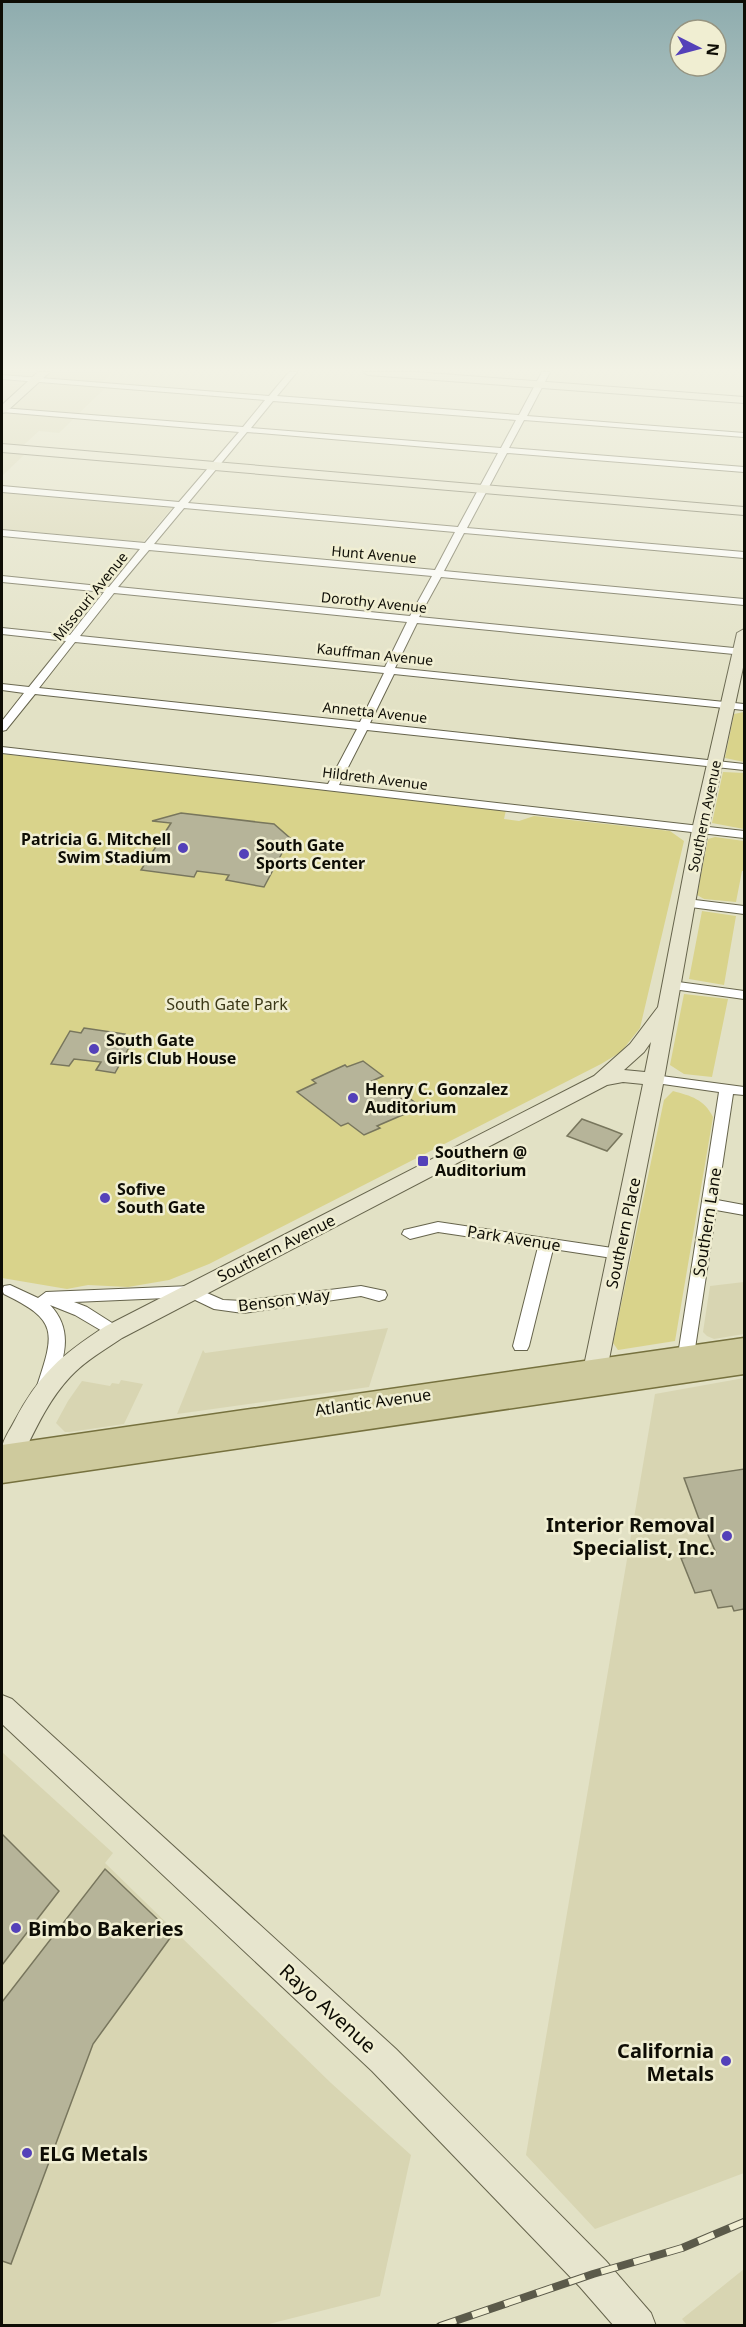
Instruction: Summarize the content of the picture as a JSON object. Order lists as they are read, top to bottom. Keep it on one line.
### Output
{"streets":{"main road":["Atlantic Avenue"],"street":["Hunt Avenue","Missouri Avenue","Dorothy Avenue","Kauffman Avenue","Annetta Avenue","Hildreth Avenue","Southern Avenue","Southern Lane","Southern Place","Park Avenue","Benson Way","Rayo Avenue"]},"crossings":[["Hunt Avenue","Missouri Avenue"],["Missouri Avenue","Dorothy Avenue"],["Missouri Avenue","Kauffman Avenue"],["Missouri Avenue","Annetta Avenue"],["Dorothy Avenue","Southern Avenue"],["Kauffman Avenue","Southern Avenue"],["Annetta Avenue","Southern Avenue"],["Hildreth Avenue","Southern Avenue"],["Southern Avenue","Southern Place"],["Southern Avenue","Benson Way"],["Southern Avenue","Atlantic Avenue"],["Southern Lane","Atlantic Avenue"],["Southern Place","Park Avenue"],["Southern Place","Atlantic Avenue"]],"parks":["South Gate Park"],"places":{"other":["Patricia G. Mitchell Swim Stadium","South Gate Sports Center","South Gate Girls Club House","Henry C. Gonzalez Auditorium","Sofive South Gate","Interior Removal Specialist, Inc.","Bimbo Bakeries","California Metals","ELG Metals"],"transit":["Southern @ Auditorium"]},"north":"right"}
